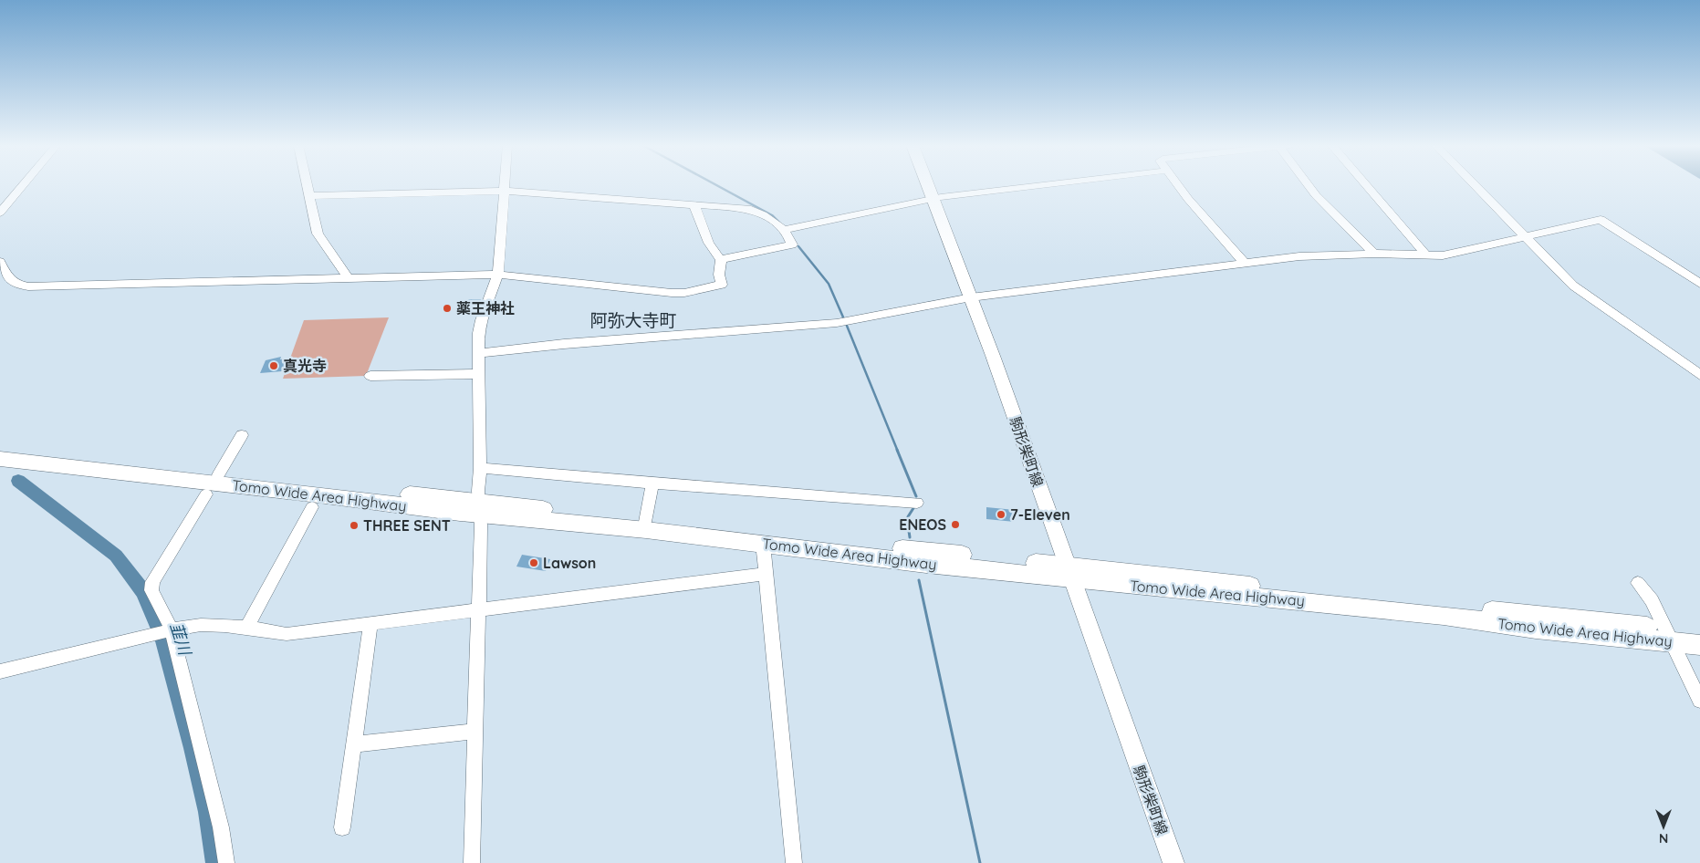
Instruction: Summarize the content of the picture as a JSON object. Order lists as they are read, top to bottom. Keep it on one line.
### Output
{"streets":{"highway":["Tomo Wide Area Highway"],"main road":["駒形柴町線"]},"crossings":[["駒形柴町線","Tomo Wide Area Highway"]],"districts":["阿弥大寺町"],"water":["韮川"],"places":["薬王神社","真光寺","7-Eleven","ENEOS","THREE SENT","Lawson"],"north":"bottom"}
